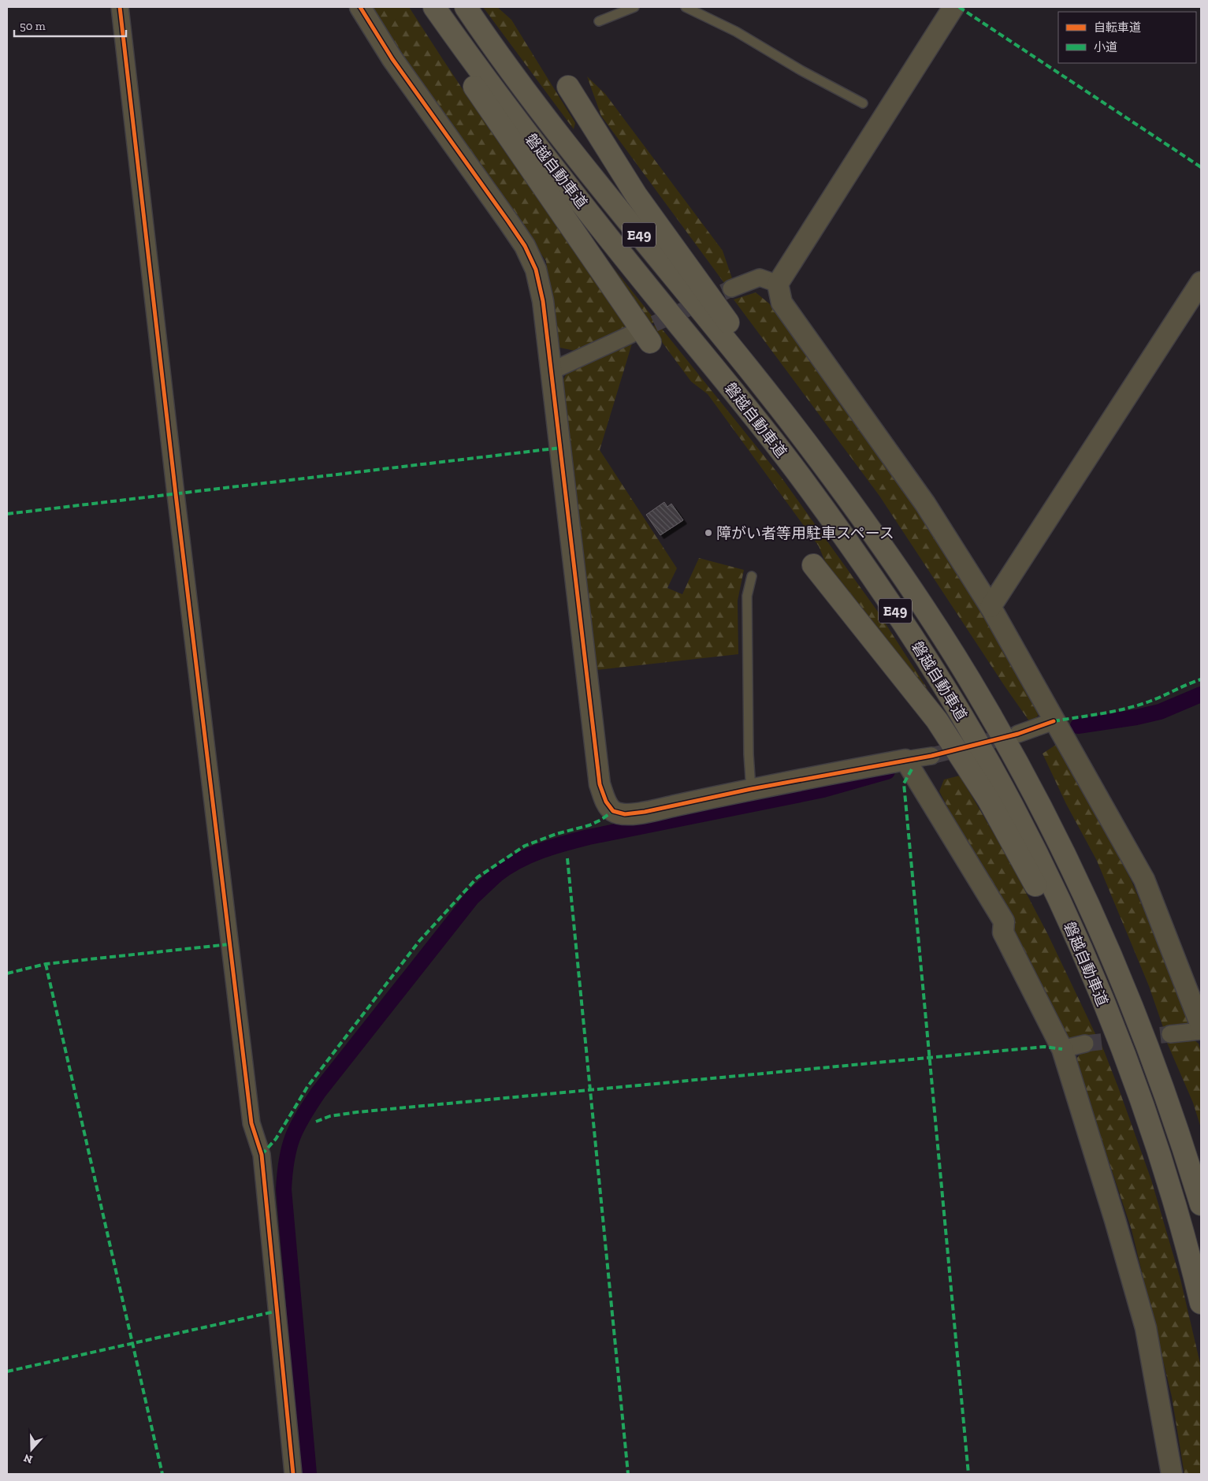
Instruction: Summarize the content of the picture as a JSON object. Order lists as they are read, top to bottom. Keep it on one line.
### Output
{"streets":{"highway":["磐越自動車道","E49"]},"places":["障がい者等用駐車スペース"],"legend":["自転車道","小道"],"scale_bar":"50 m","north":"bottom"}
